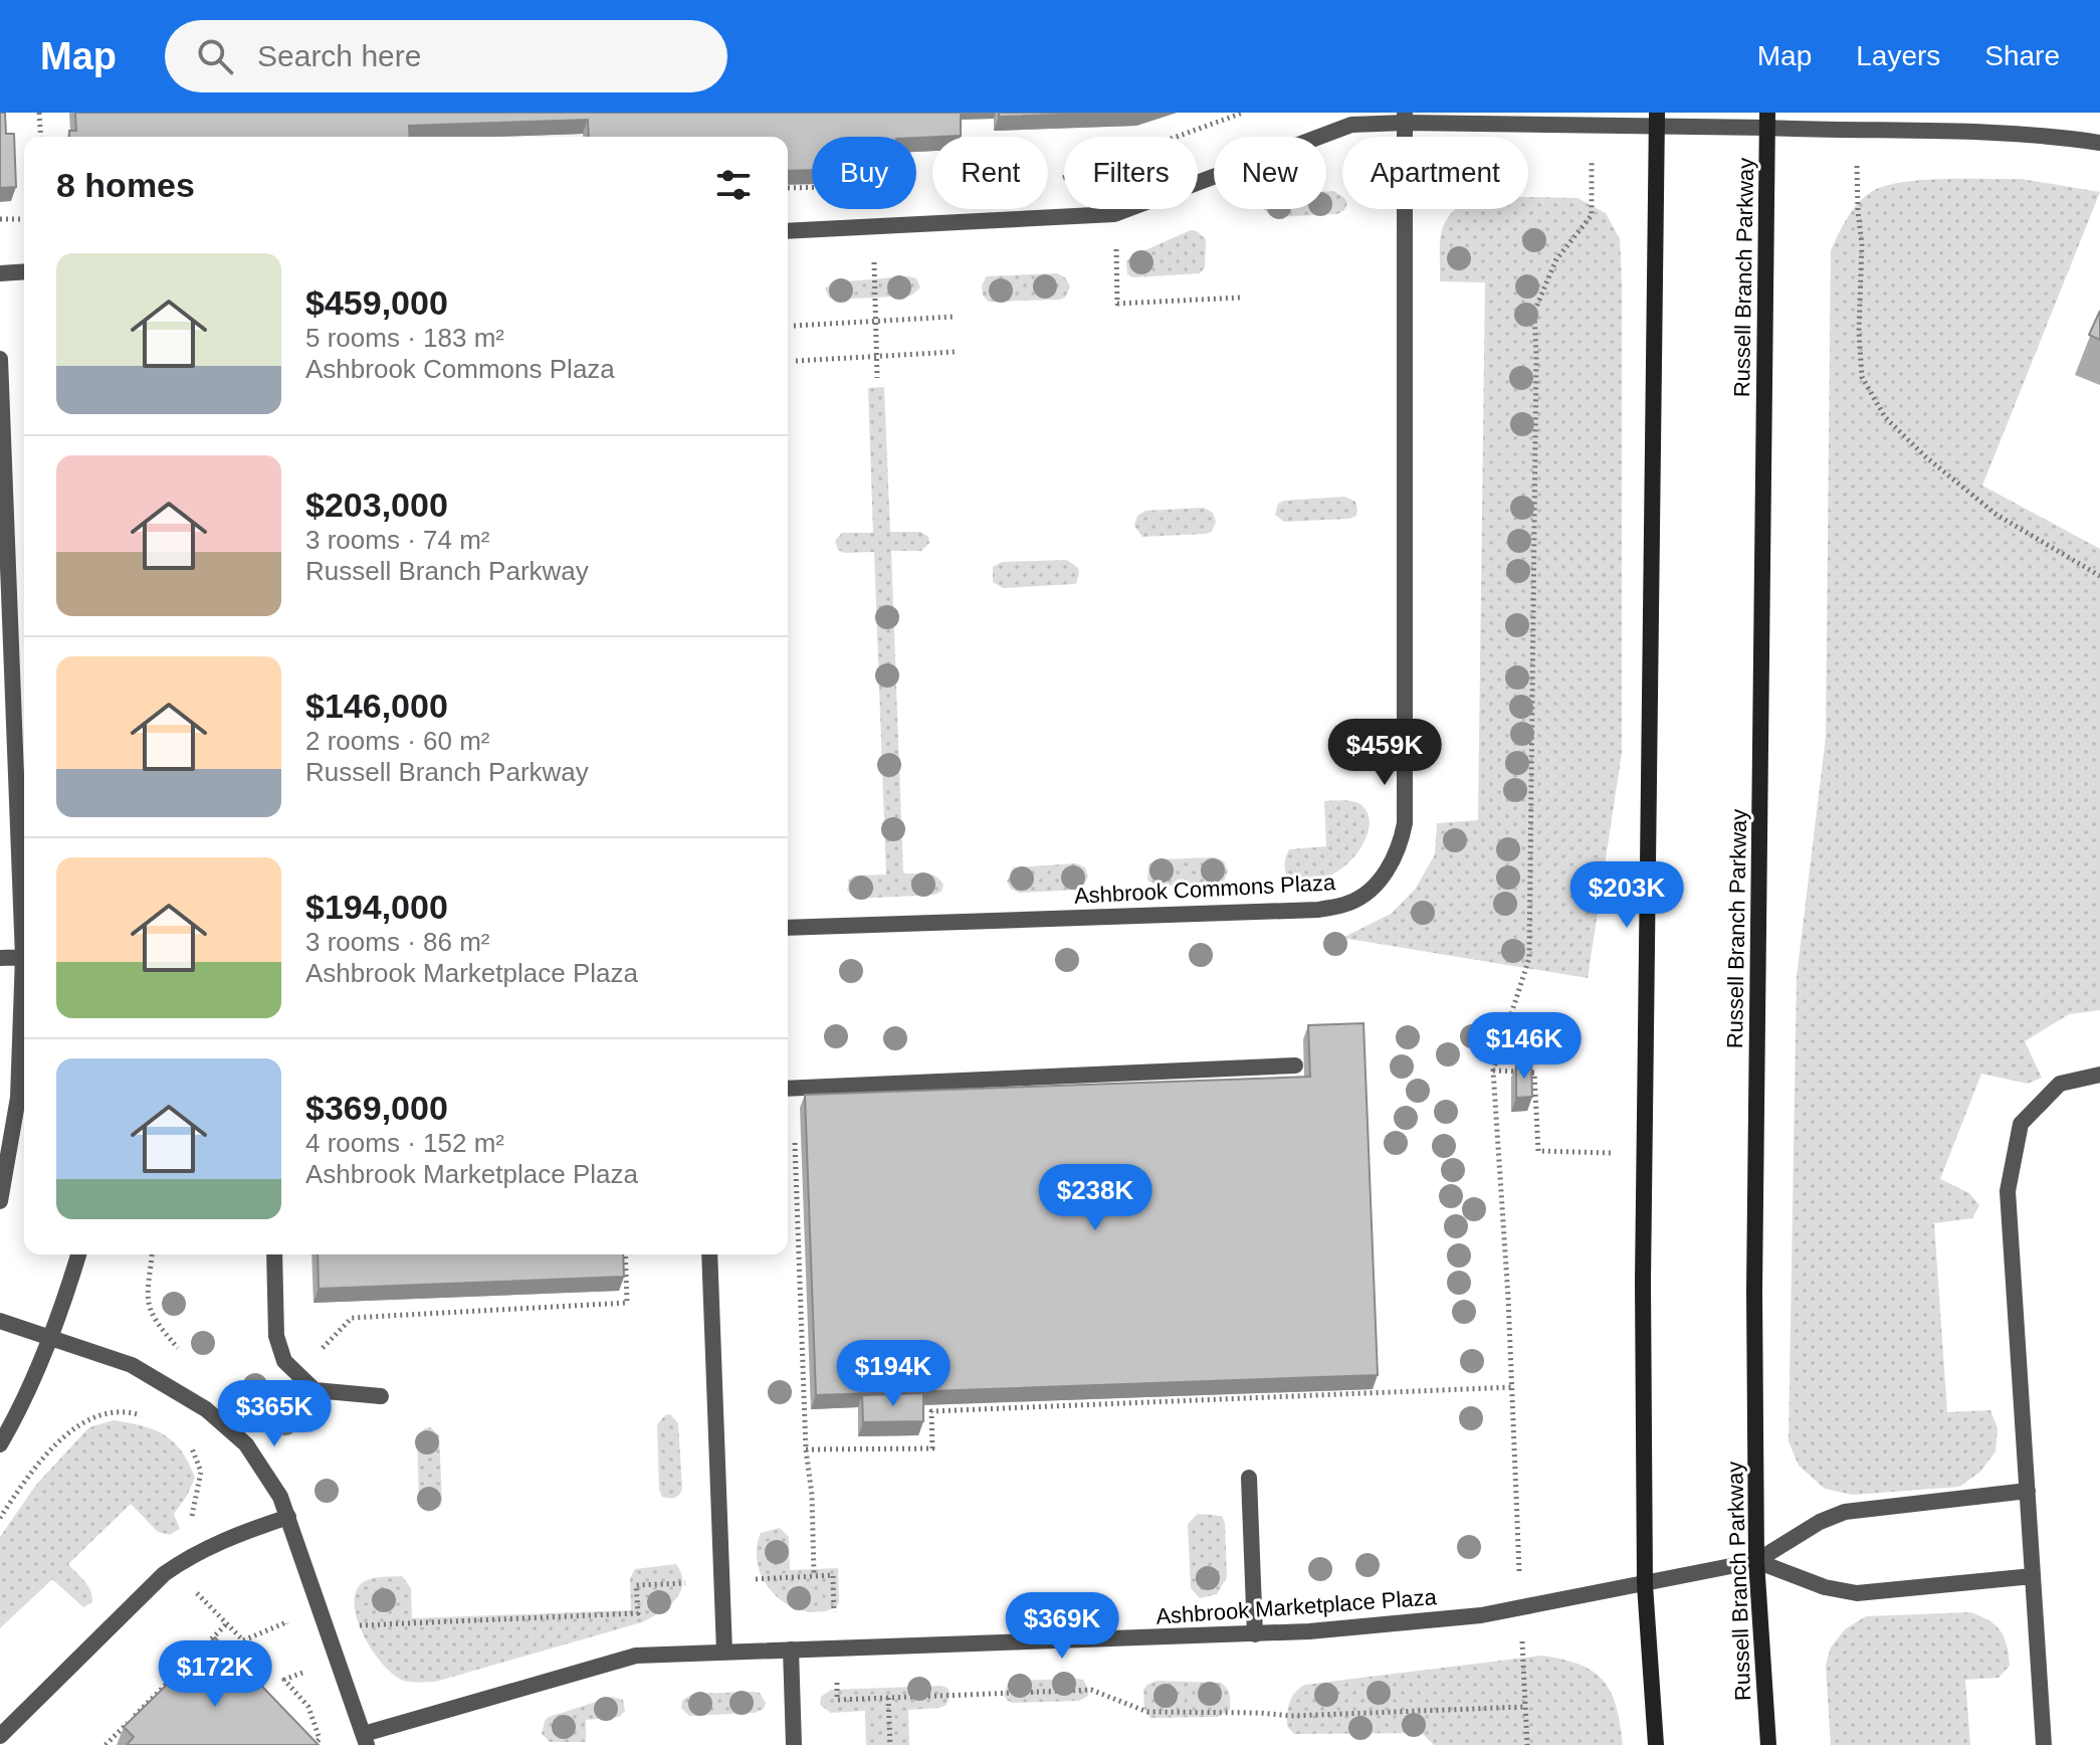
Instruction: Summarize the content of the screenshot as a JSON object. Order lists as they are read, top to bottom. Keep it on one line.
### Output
{"streets":{"main road":["Russell Branch Parkway"],"street":["Ashbrook Commons Plaza","Ashbrook Marketplace Plaza"]},"crossings":[["Russell Branch Parkway","Ashbrook Marketplace Plaza"]],"page":{"header":"Map","search":"Search here","nav":["Map","Layers","Share"],"chip":["Buy","Rent","Filters","New","Apartment"],"heading":"8 homes","list":[{"name":"$459,000","note":"5 rooms · 183 m² · Ashbrook Commons Plaza"},{"name":"$203,000","note":"3 rooms · 74 m² · Russell Branch Parkway"},{"name":"$146,000","note":"2 rooms · 60 m² · Russell Branch Parkway"},{"name":"$194,000","note":"3 rooms · 86 m² · Ashbrook Marketplace Plaza"},{"name":"$369,000","note":"4 rooms · 152 m² · Ashbrook Marketplace Plaza"}],"price":["$459K","$203K","$146K","$238K","$194K","$365K","$369K","$172K"]}}
